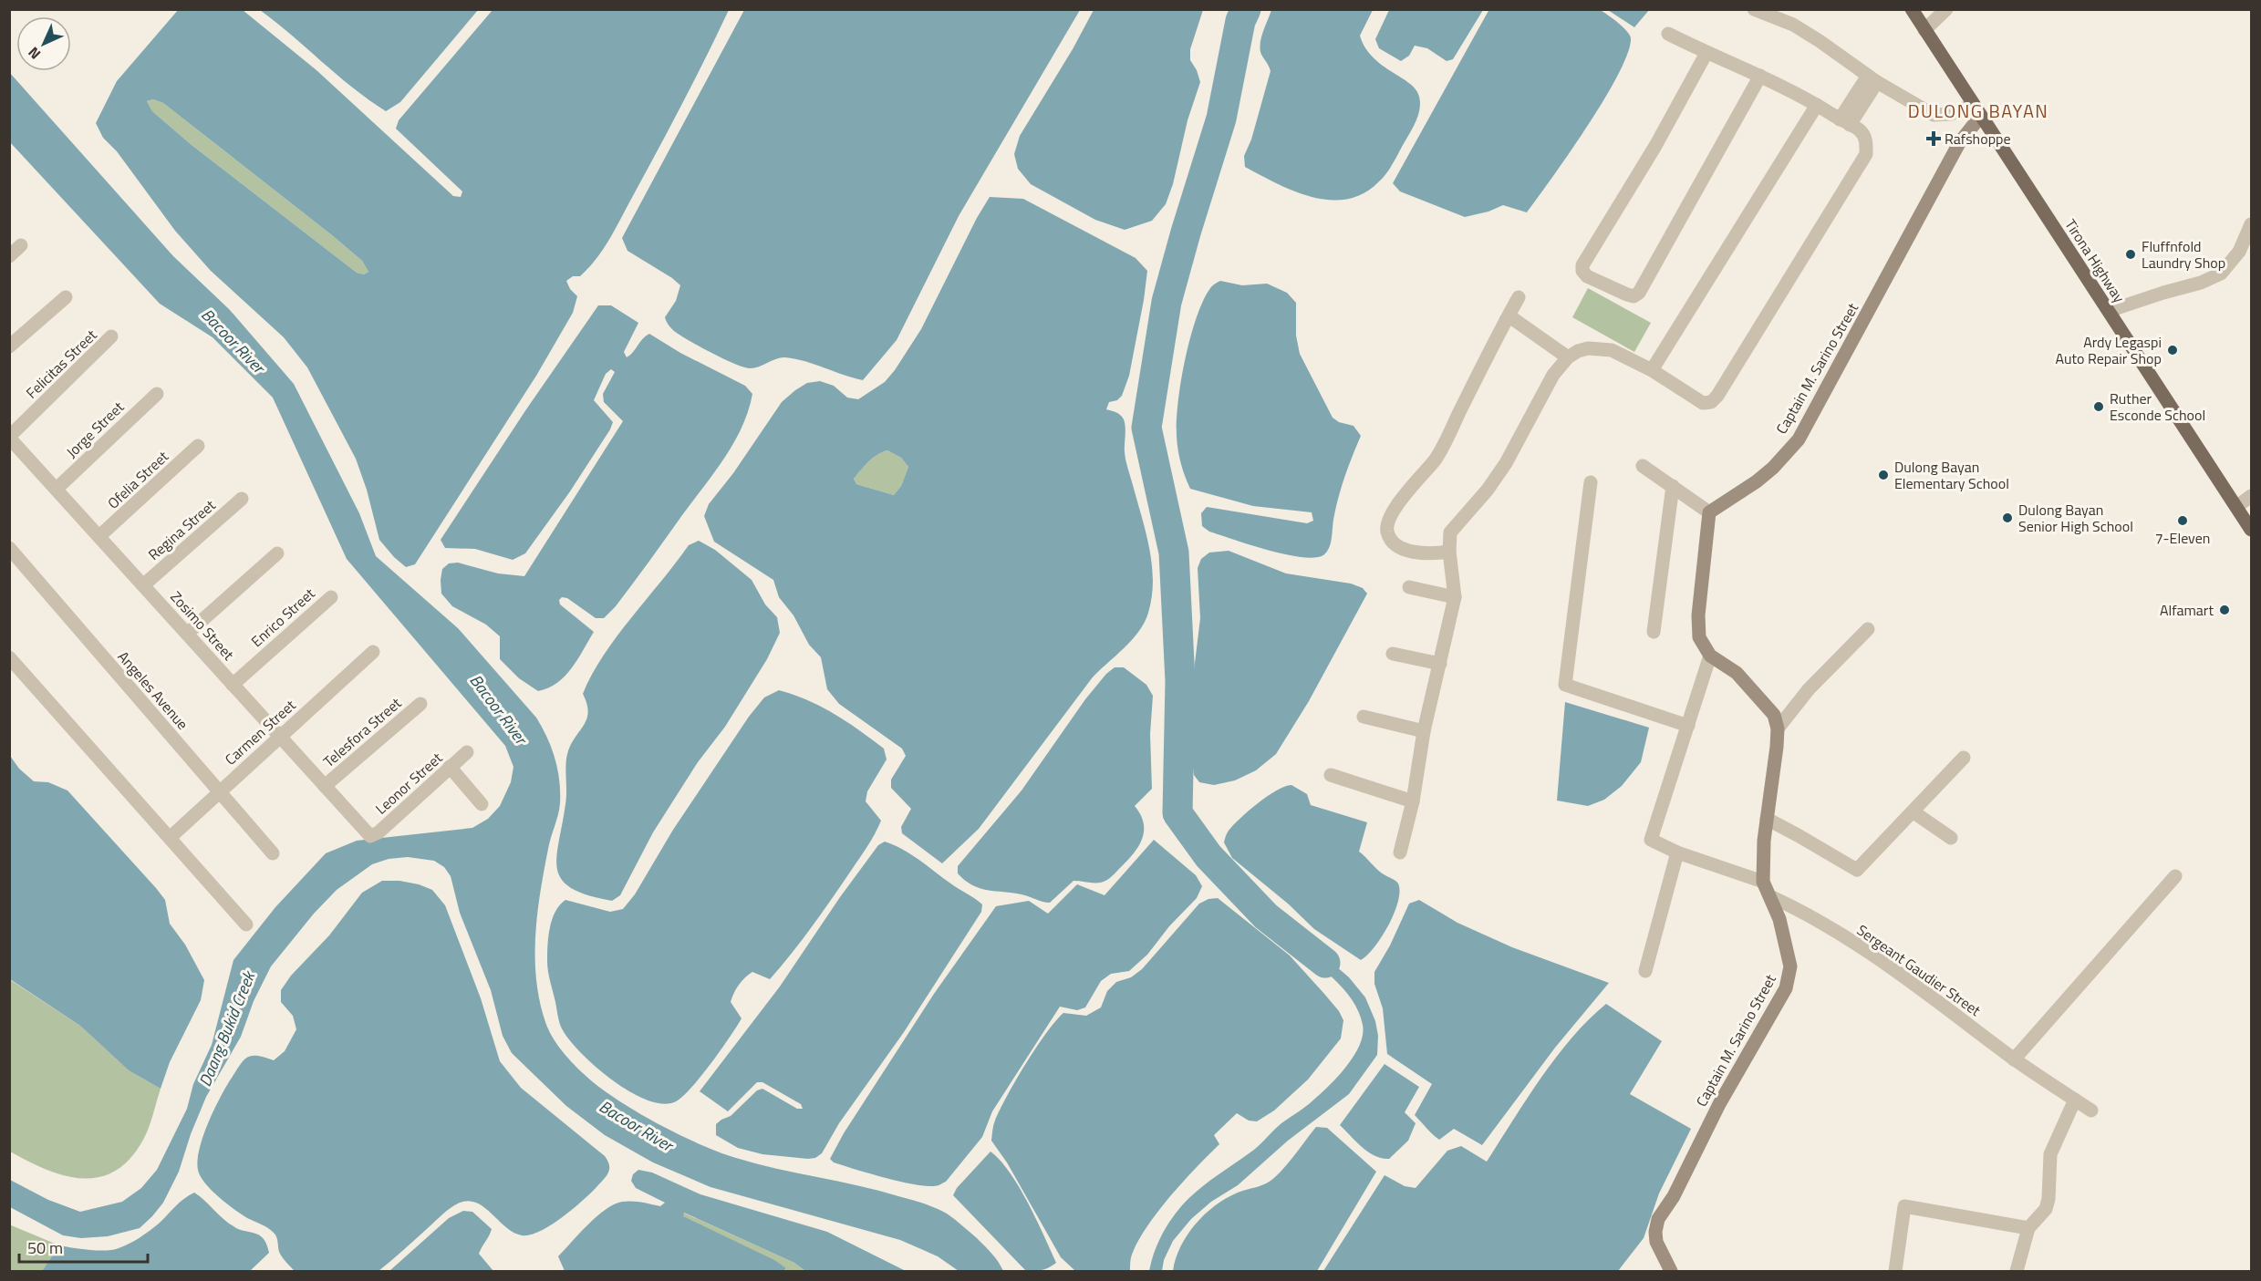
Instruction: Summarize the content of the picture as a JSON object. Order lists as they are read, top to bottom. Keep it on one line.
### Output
{"streets":{"main road":["Tirona Highway"],"street":["Felicitas Street","Captain M. Sarino Street","Jorge Street","Ofelia Street","Regina Street","Enrico Street","Zosimo Street","Angeles Avenue","Carmen Street","Telesfora Street","Leonor Street","Sergeant Gaudier Street"]},"crossings":[["Tirona Highway","Captain M. Sarino Street"],["Felicitas Street","Zosimo Street"],["Captain M. Sarino Street","Sergeant Gaudier Street"],["Jorge Street","Zosimo Street"],["Ofelia Street","Zosimo Street"],["Regina Street","Zosimo Street"],["Enrico Street","Zosimo Street"],["Zosimo Street","Carmen Street"],["Zosimo Street","Telesfora Street"],["Zosimo Street","Leonor Street"],["Angeles Avenue","Carmen Street"]],"districts":["DULONG BAYAN"],"water":["Bacoor River","Daang Bukid Creek"],"places":{"health":["Rafshoppe"],"other":["Fluffnfold Laundry Shop","Ardy Legaspi Auto Repair Shop","Ruther Esconde School","Dulong Bayan Elementary School","Dulong Bayan Senior High School","7-Eleven","Alfamart"]},"scale_bar":"50 m","north":"bottom left"}
